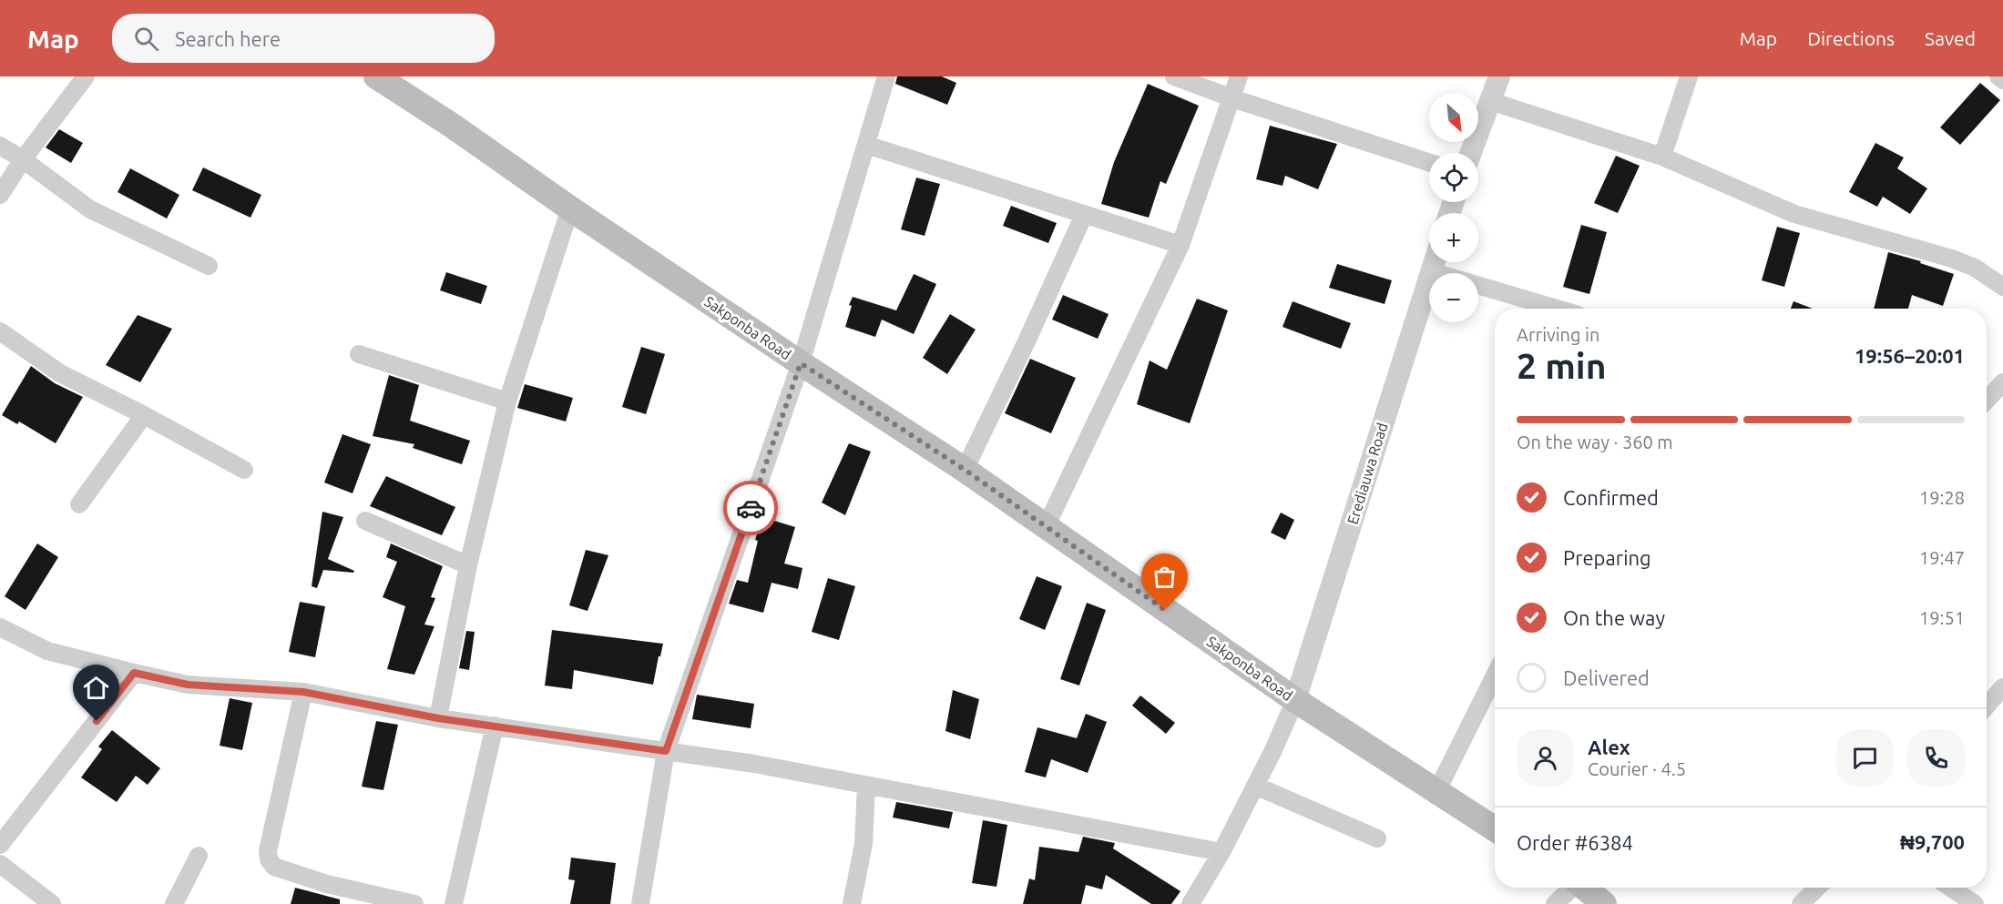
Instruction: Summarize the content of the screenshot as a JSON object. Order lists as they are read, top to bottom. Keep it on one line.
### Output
{"streets":{"main road":["Sakponba Road"],"street":["Erediauwa Road"]},"crossings":[["Sakponba Road","Erediauwa Road"]],"north":"bottom right","page":{"header":"Map","search":"Search here","nav":["Map","Directions","Saved"],"map_buttons":["+","−"],"heading":["2 min","Arriving in","19:56–20:01"],"panel":["Alex","Courier · 4.5","Order #6384","₦9,700"],"bar":"On the way · 360 m","list":[["Confirmed","19:28"],["Preparing","19:47"],["On the way","19:51"],"Delivered"]}}
